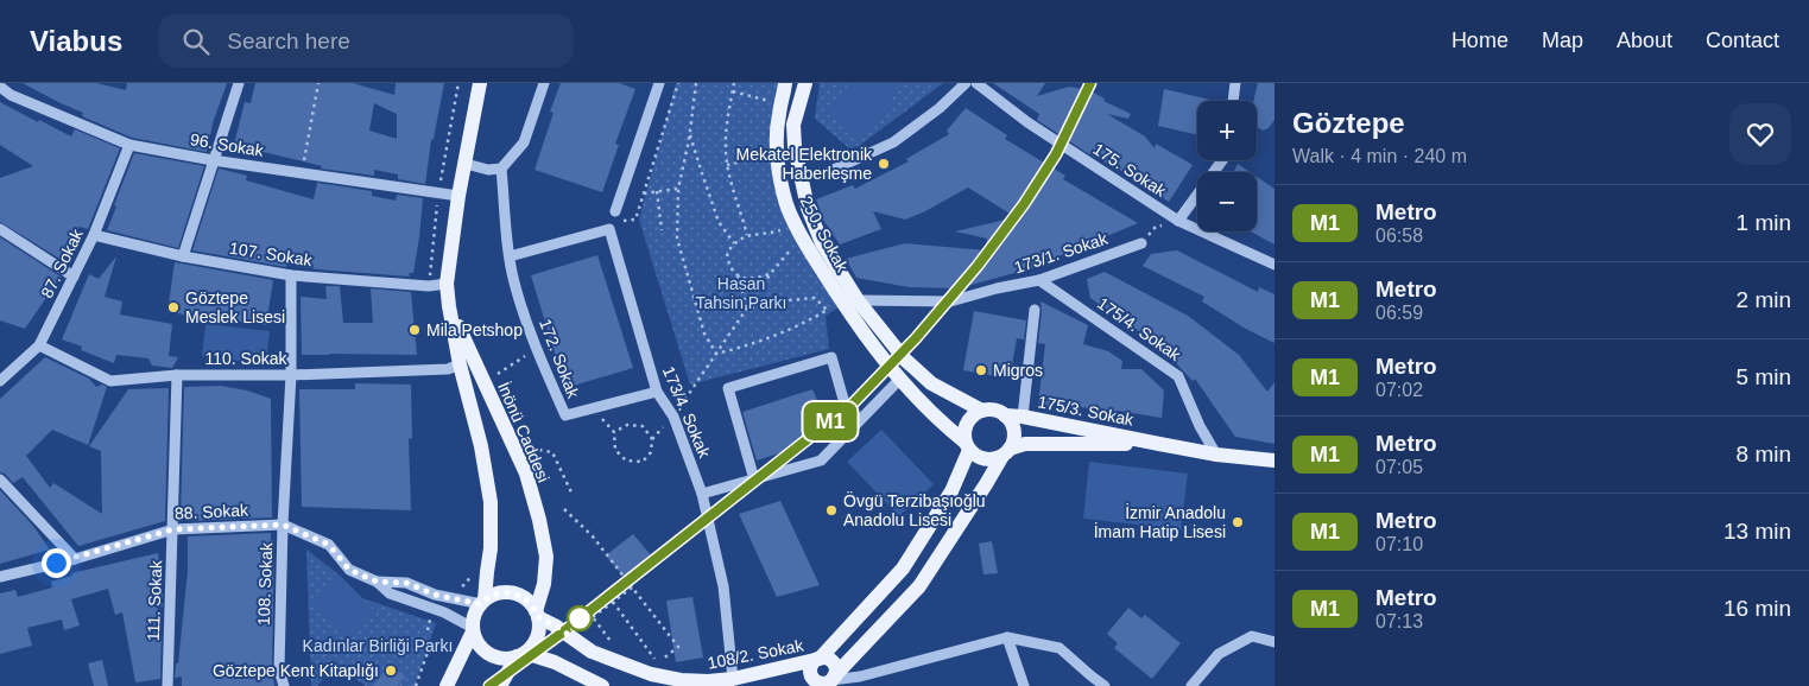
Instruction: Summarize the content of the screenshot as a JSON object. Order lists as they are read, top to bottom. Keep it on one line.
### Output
{"streets":{"main road":["250. Sokak","175/3. Sokak","İnönü Caddesi","108/2. Sokak"],"street":["96. Sokak","175. Sokak","173/1. Sokak","107. Sokak","87. Sokak","175/4. Sokak","110. Sokak","172. Sokak","173/4. Sokak","88. Sokak","108. Sokak","111. Sokak"]},"crossings":[["96. Sokak","87. Sokak"],["96. Sokak","İnönü Caddesi"],["250. Sokak","173/1. Sokak"],["173/1. Sokak","175/4. Sokak"],["107. Sokak","87. Sokak"],["107. Sokak","İnönü Caddesi"],["107. Sokak","108. Sokak"],["87. Sokak","110. Sokak"],["175/4. Sokak","175/3. Sokak"],["110. Sokak","İnönü Caddesi"],["110. Sokak","108. Sokak"],["110. Sokak","111. Sokak"],["172. Sokak","173/4. Sokak"],["175/3. Sokak","108/2. Sokak"],["173/4. Sokak","108/2. Sokak"],["İnönü Caddesi","88. Sokak"],["İnönü Caddesi","108/2. Sokak"],["88. Sokak","108. Sokak"],["88. Sokak","111. Sokak"],["88. Sokak","108/2. Sokak"]],"parks":["Hasan Tahsin Parkı","Kadınlar Birliği Parkı"],"places":["Mekatel Elektronik Haberleşme","Göztepe Meslek Lisesi","Mila Petshop","Migros","Övgü Terzibaşıoğlu Anadolu Lisesi","İzmir Anadolu İmam Hatip Lisesi","Göztepe Kent Kitaplığı"],"lines":["metro line M1"],"page":{"header":"Viabus","search":"Search here","nav":["Home","Map","About","Contact"],"on_map":"M1","heading":["Göztepe","Walk · 4 min · 240 m"],"map_buttons":["+","−"],"list":[{"mark":"M1","name":"Metro","note":"06:58","value":"1 min"},{"mark":"M1","name":"Metro","note":"06:59","value":"2 min"},{"mark":"M1","name":"Metro","note":"07:02","value":"5 min"},{"mark":"M1","name":"Metro","note":"07:05","value":"8 min"},{"mark":"M1","name":"Metro","note":"07:10","value":"13 min"},{"mark":"M1","name":"Metro","note":"07:13","value":"16 min"}]}}
